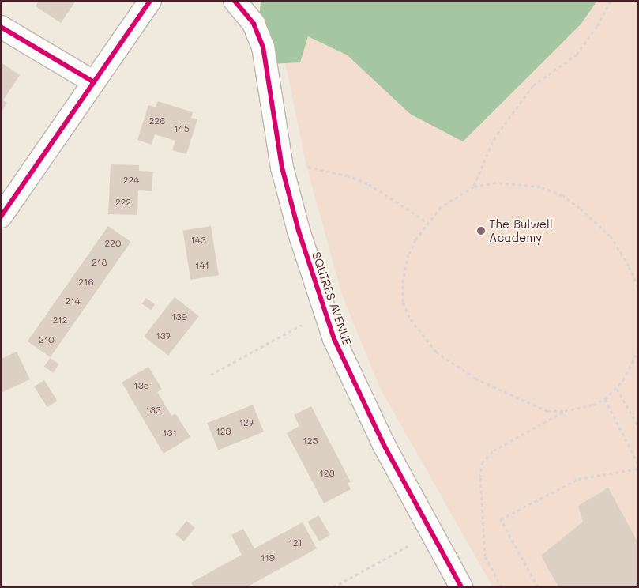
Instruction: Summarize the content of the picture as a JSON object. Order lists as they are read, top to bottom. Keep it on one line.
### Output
{"streets":{"street":["SQUIRES AVENUE"]},"places":["The Bulwell Academy"],"house_numbers":["226","145","224","222","143","220","218","141","216","214","139","212","137","210","135","133","127","129","131","125","123","121","119"]}
